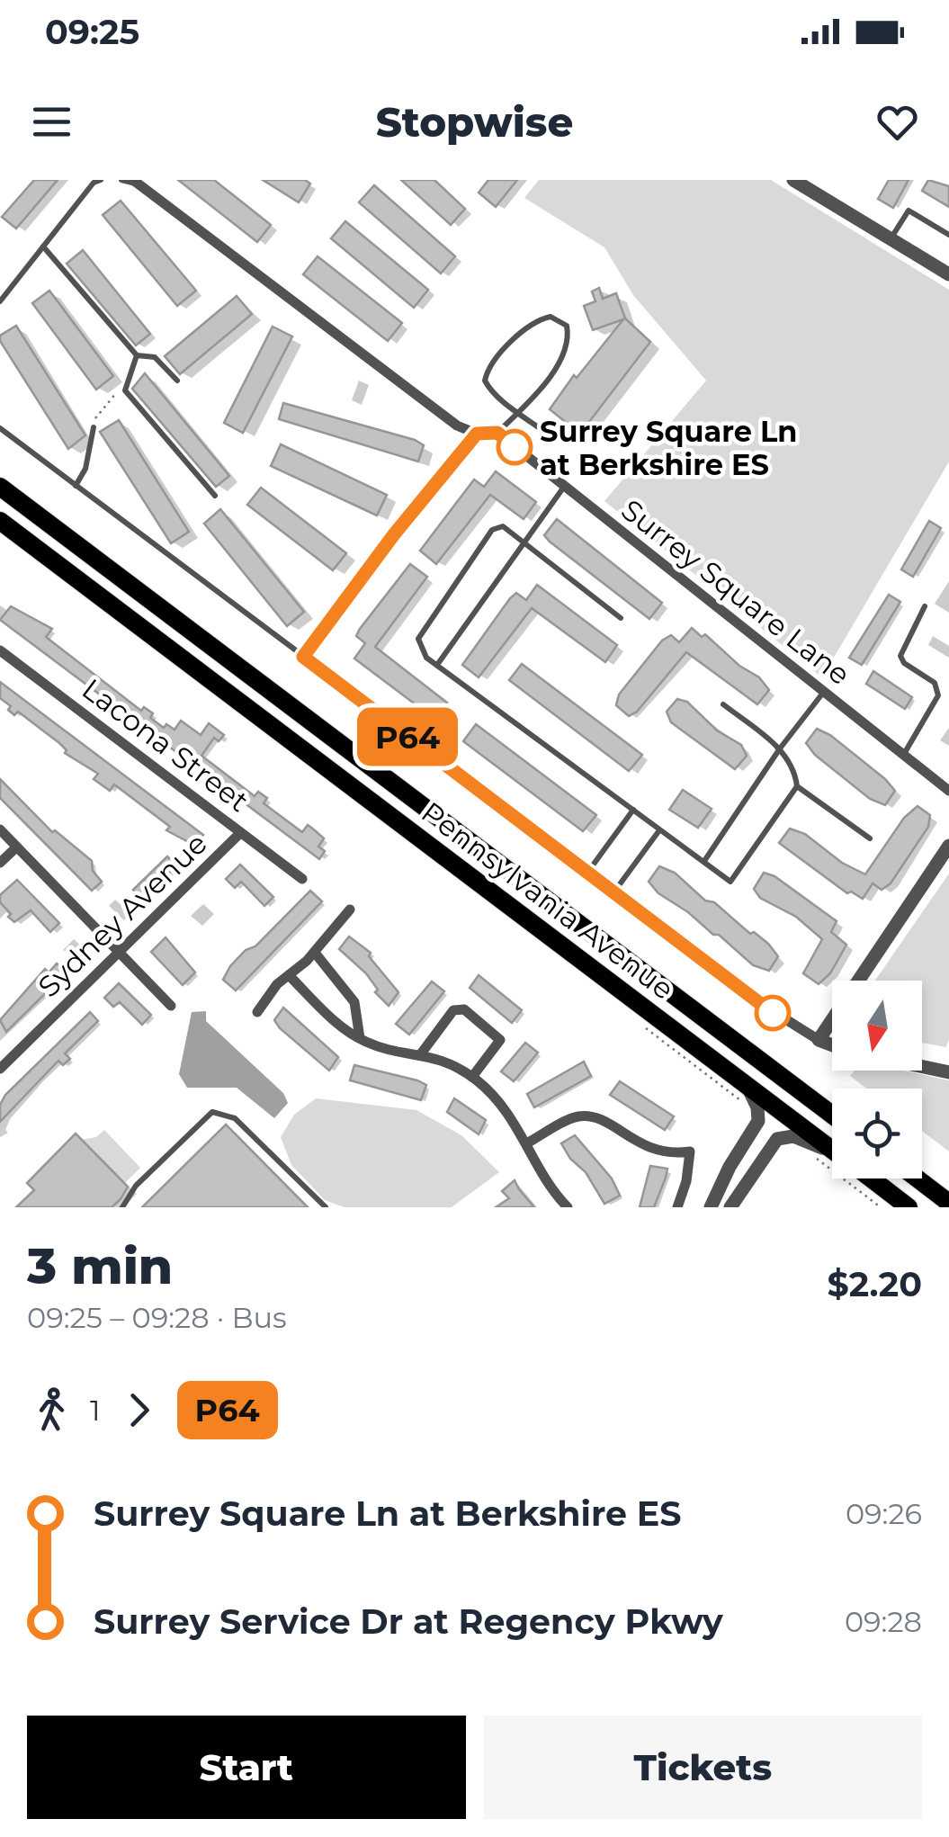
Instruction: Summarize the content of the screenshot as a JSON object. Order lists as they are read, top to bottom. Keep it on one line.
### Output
{"streets":{"highway":["Pennsylvania Avenue"],"street":["Surrey Square Lane","Lacona Street","Sydney Avenue"]},"crossings":[["Lacona Street","Sydney Avenue"]],"places":["Surrey Square Ln at Berkshire ES"],"lines":["bus line P64"],"north":"bottom","page":{"status":"09:25","header":"Stopwise","on_map":"P64","heading":["3 min","09:25 – 09:28 · Bus","$2.20"],"legs":["1","P64"],"list":[{"name":"Surrey Square Ln at Berkshire ES","value":"09:26"},{"name":"Surrey Service Dr at Regency Pkwy","value":"09:28"}],"buttons":["Start","Tickets"]}}
